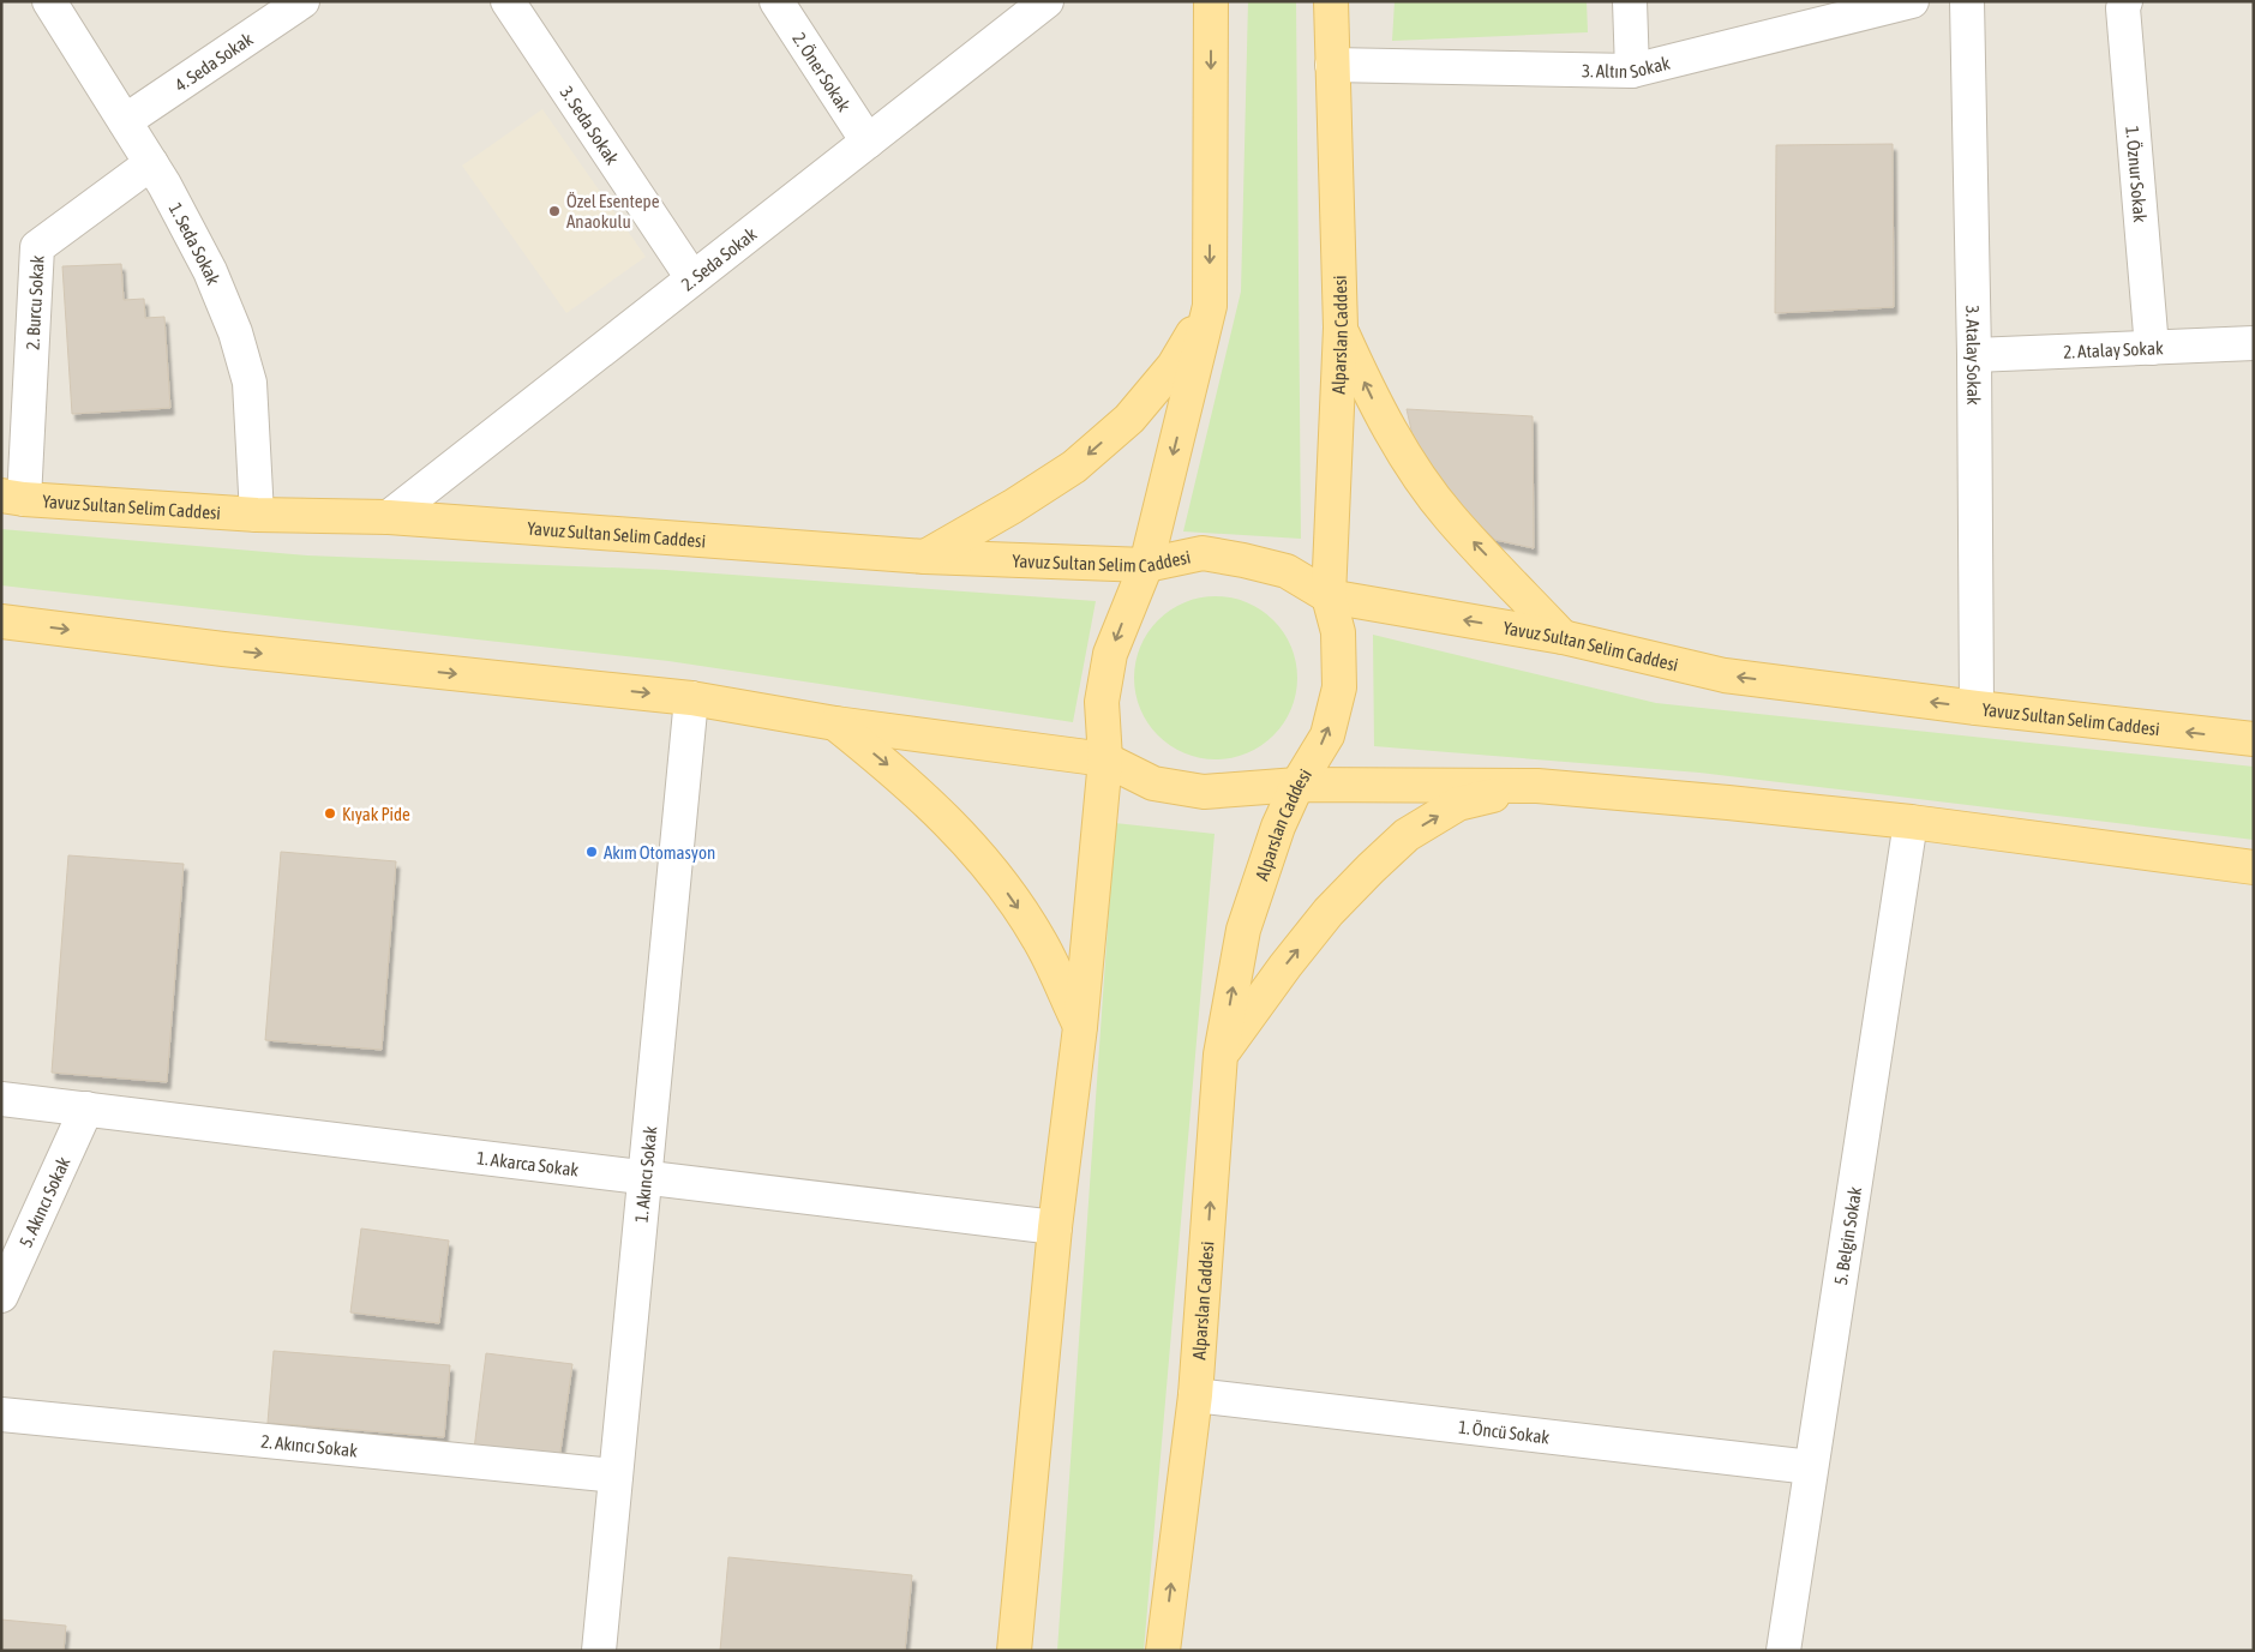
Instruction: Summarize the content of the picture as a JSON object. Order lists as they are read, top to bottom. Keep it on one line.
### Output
{"streets":{"main road":["Alparslan Caddesi","Yavuz Sultan Selim Caddesi"],"street":["4. Seda Sokak","3. Altın Sokak","2. Öner Sokak","3. Seda Sokak","1. Öznur Sokak","1. Seda Sokak","2. Seda Sokak","2. Burcu Sokak","2. Atalay Sokak","3. Atalay Sokak","1. Akarca Sokak","1. Akıncı Sokak","5. Akıncı Sokak","5. Belgin Sokak","1. Öncü Sokak","2. Akıncı Sokak"]},"crossings":[["4. Seda Sokak","1. Seda Sokak"],["3. Altın Sokak","Alparslan Caddesi"],["2. Öner Sokak","2. Seda Sokak"],["3. Seda Sokak","2. Seda Sokak"],["1. Öznur Sokak","2. Atalay Sokak"],["1. Seda Sokak","2. Burcu Sokak"],["1. Seda Sokak","Yavuz Sultan Selim Caddesi"],["2. Seda Sokak","Yavuz Sultan Selim Caddesi"],["2. Burcu Sokak","Yavuz Sultan Selim Caddesi"],["Alparslan Caddesi","Yavuz Sultan Selim Caddesi"],["Alparslan Caddesi","1. Öncü Sokak"],["2. Atalay Sokak","3. Atalay Sokak"],["3. Atalay Sokak","Yavuz Sultan Selim Caddesi"],["1. Akarca Sokak","1. Akıncı Sokak"],["1. Akarca Sokak","5. Akıncı Sokak"],["1. Akıncı Sokak","2. Akıncı Sokak"],["5. Belgin Sokak","1. Öncü Sokak"]],"places":["Özel Esentepe Anaokulu","Kıyak Pide","Akım Otomasyon"]}
